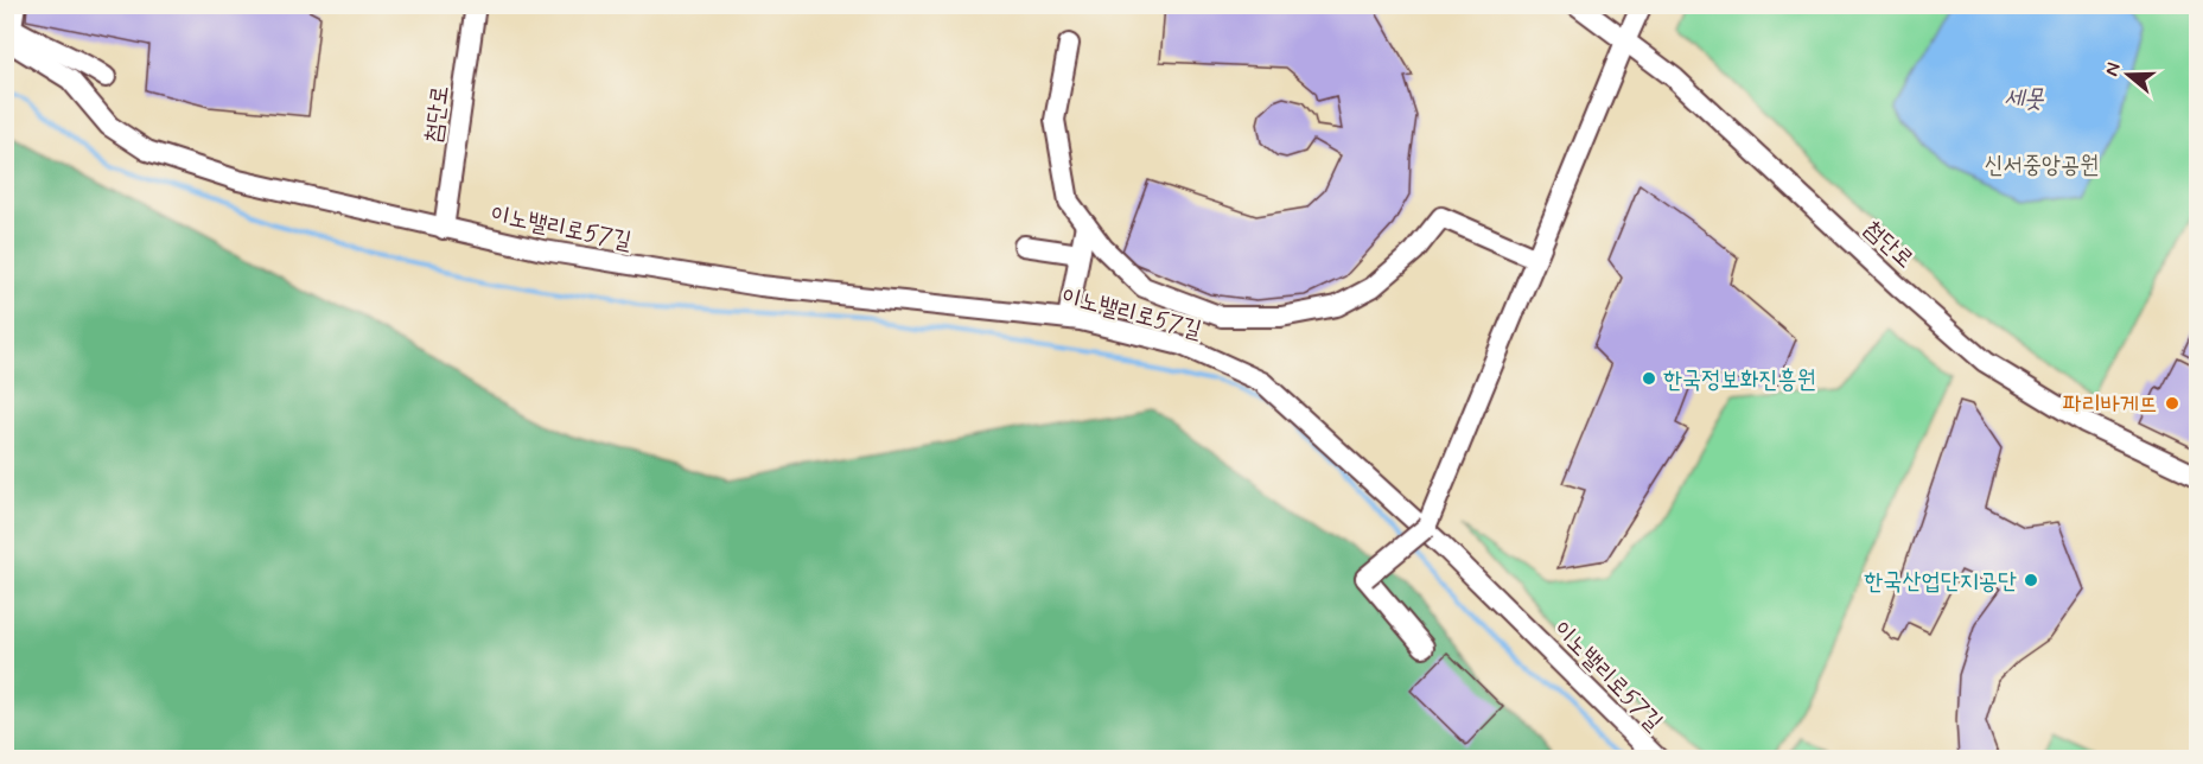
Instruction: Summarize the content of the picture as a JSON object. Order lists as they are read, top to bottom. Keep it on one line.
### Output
{"streets":{"street":["첨단로","이노밸리로57길"]},"crossings":[["첨단로","이노밸리로57길"]],"water":["세못"],"parks":["신서중앙공원"],"places":["한국정보화진흥원","파리바게뜨","한국산업단지공단"],"north":"left"}
